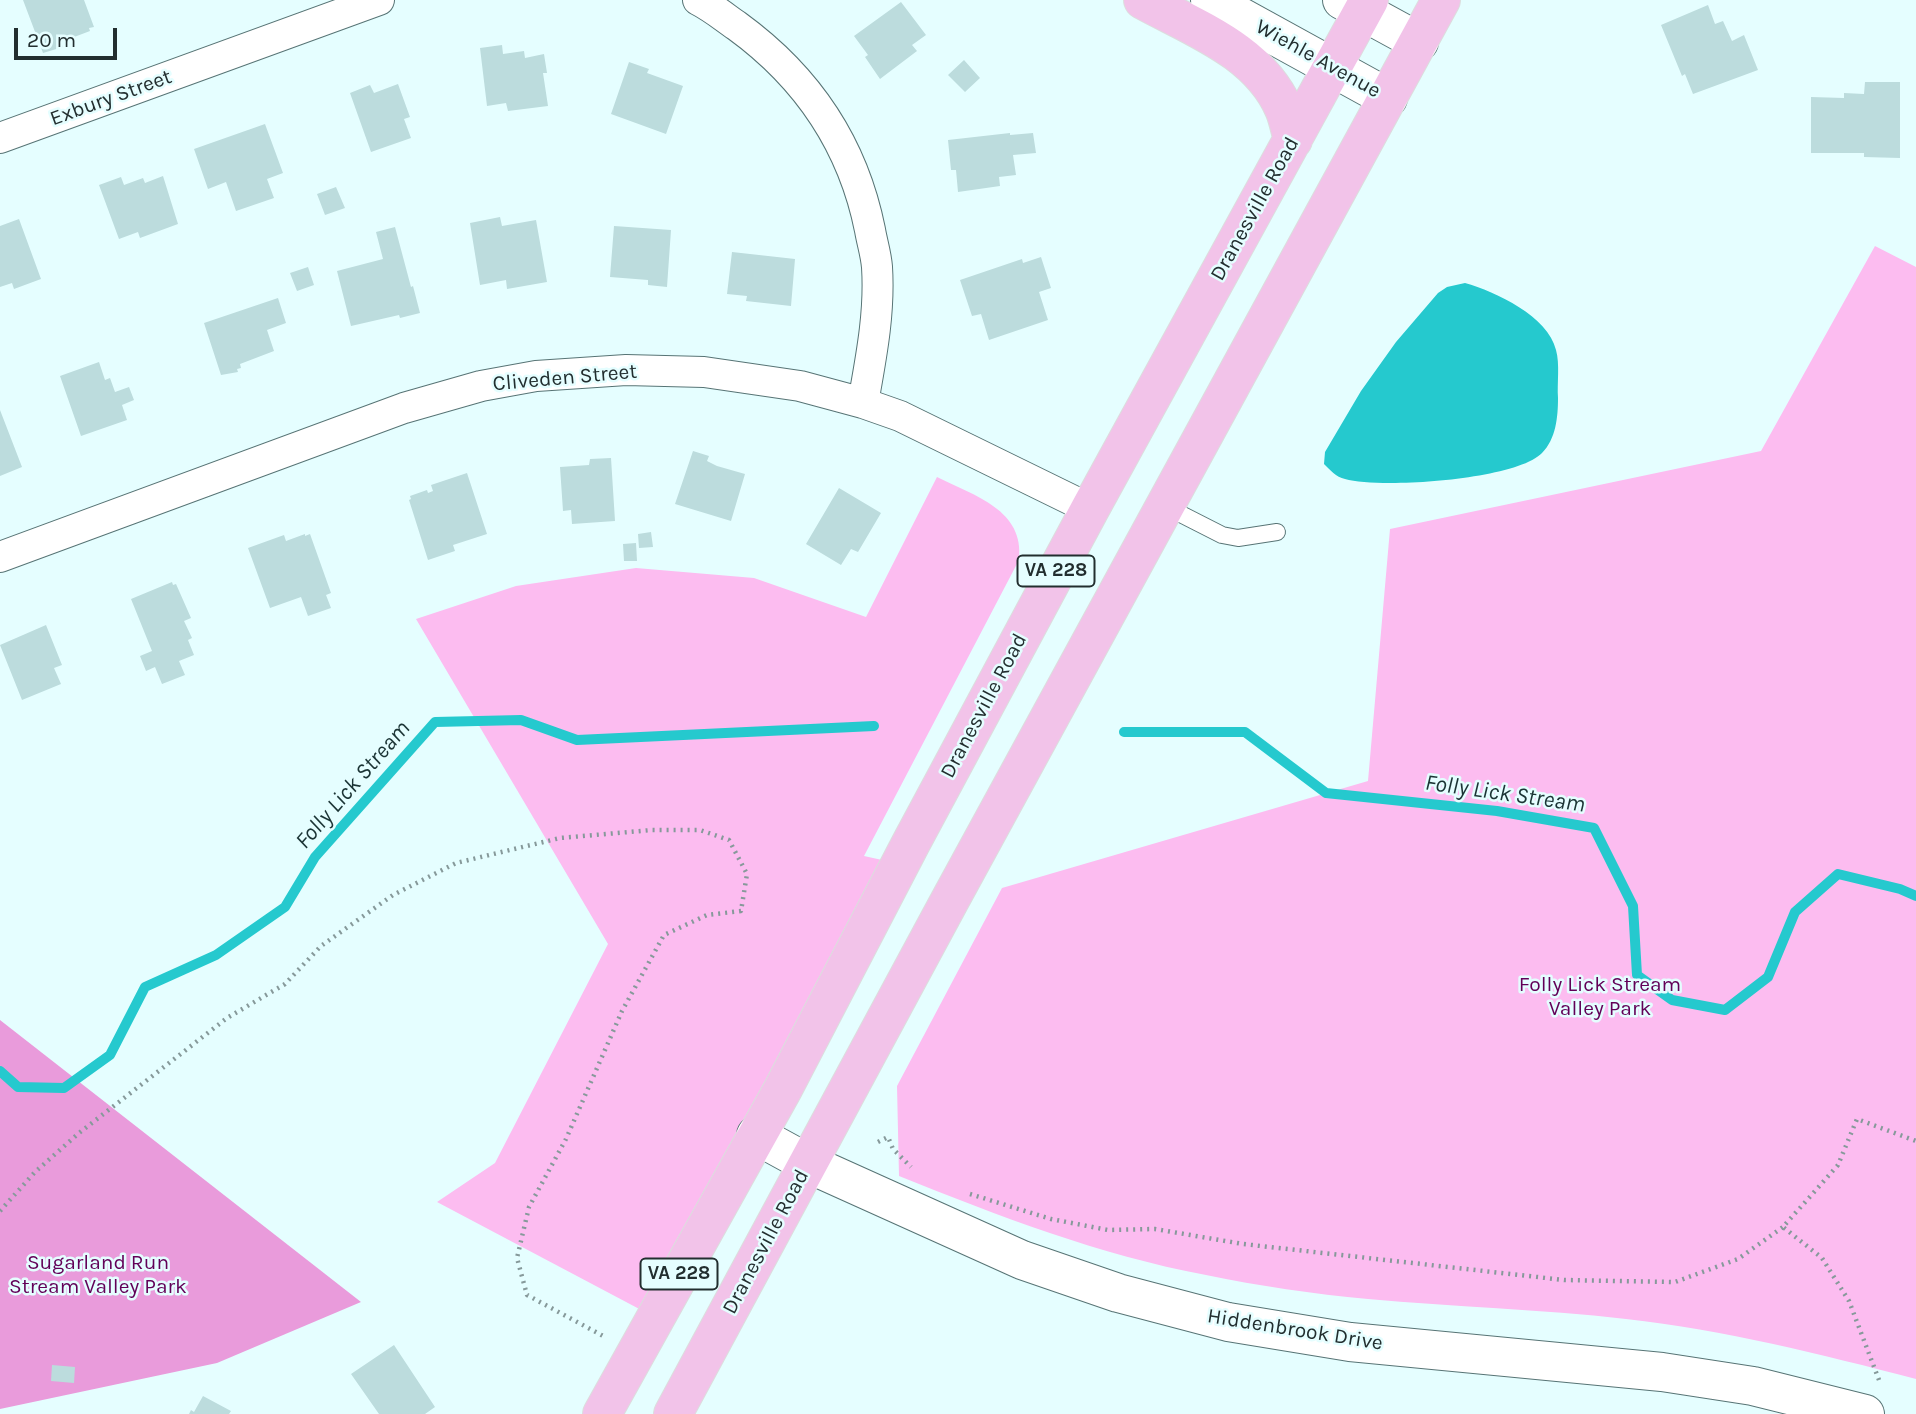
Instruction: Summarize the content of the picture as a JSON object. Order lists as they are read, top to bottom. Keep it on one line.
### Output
{"streets":{"main road":["Dranesville Road","VA 228"],"street":["Wiehle Avenue","Exbury Street","Cliveden Street","Hiddenbrook Drive"]},"crossings":[["Wiehle Avenue","Dranesville Road"],["Dranesville Road","Cliveden Street"],["Dranesville Road","Hiddenbrook Drive"]],"water":["Folly Lick Stream"],"parks":["Folly Lick Stream Valley Park","Sugarland Run Stream Valley Park"],"scale_bar":"20 m"}
